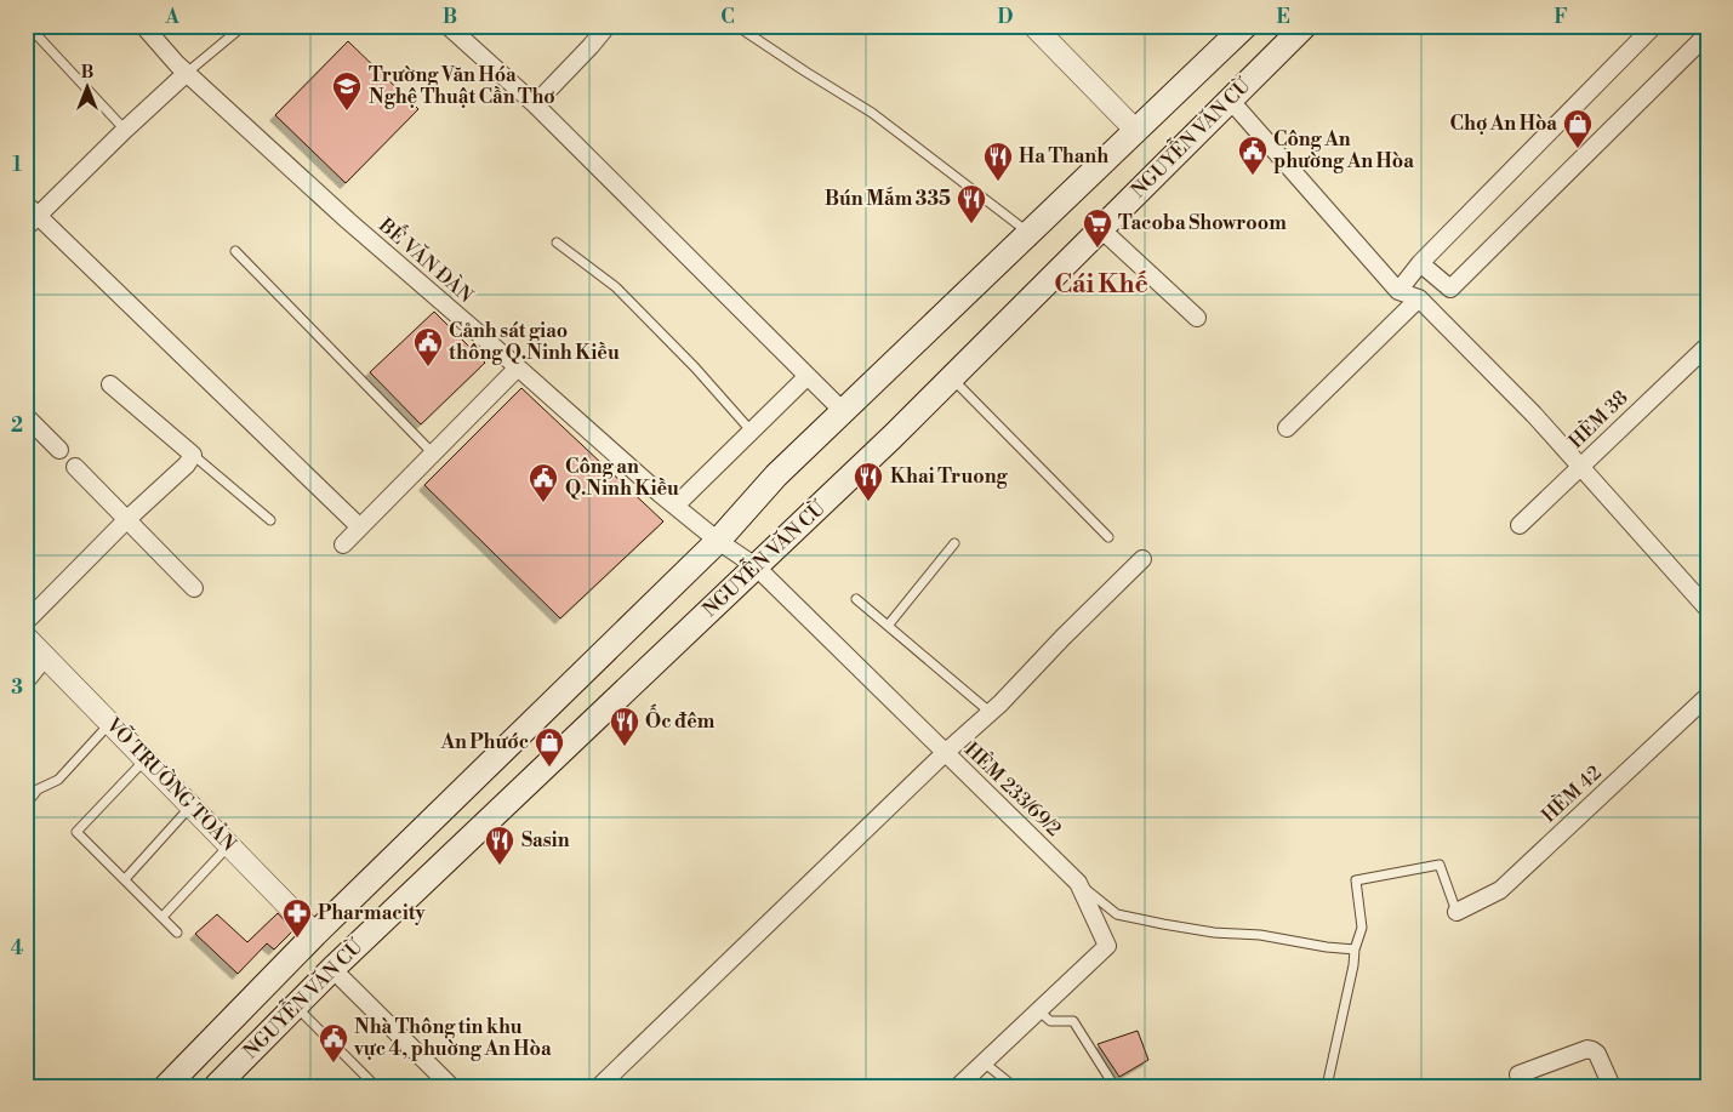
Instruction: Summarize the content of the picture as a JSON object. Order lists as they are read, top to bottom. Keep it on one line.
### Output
{"streets":{"main road":["NGUYỄN VĂN CỪ"],"street":["BẾ VĂN ĐÀN","HÈM 38","VÕ TRƯỜNG TOẢN","HẺM 233/69/2","HÈM 42"]},"crossings":[["NGUYỄN VĂN CỪ","BẾ VĂN ĐÀN"],["NGUYỄN VĂN CỪ","VÕ TRƯỜNG TOẢN"],["NGUYỄN VĂN CỪ","HẺM 233/69/2"],["BẾ VĂN ĐÀN","HẺM 233/69/2"]],"districts":["Cái Khế"],"places":{"school or university":["Trường Văn Hóa Nghệ Thuật Cần Thơ"],"shop":["Chợ An Hòa","An Phước"],"public building":["Công An phường An Hòa","Cảnh sát giao thông Q.Ninh Kiều","Công an Q.Ninh Kiều","Nhà Thông tin khu vực 4, phuờng An Hòa"],"restaurant":["Ha Thanh","Bún Mắm 335","Khai Truong","Ốc đêm","Sasin"],"supermarket":["Tacoba Showroom"],"pharmacy":["Pharmacity"]},"north":"top","grid":{"columns":["A","B","C","D","E","F"],"rows":["1","2","3","4"]}}
